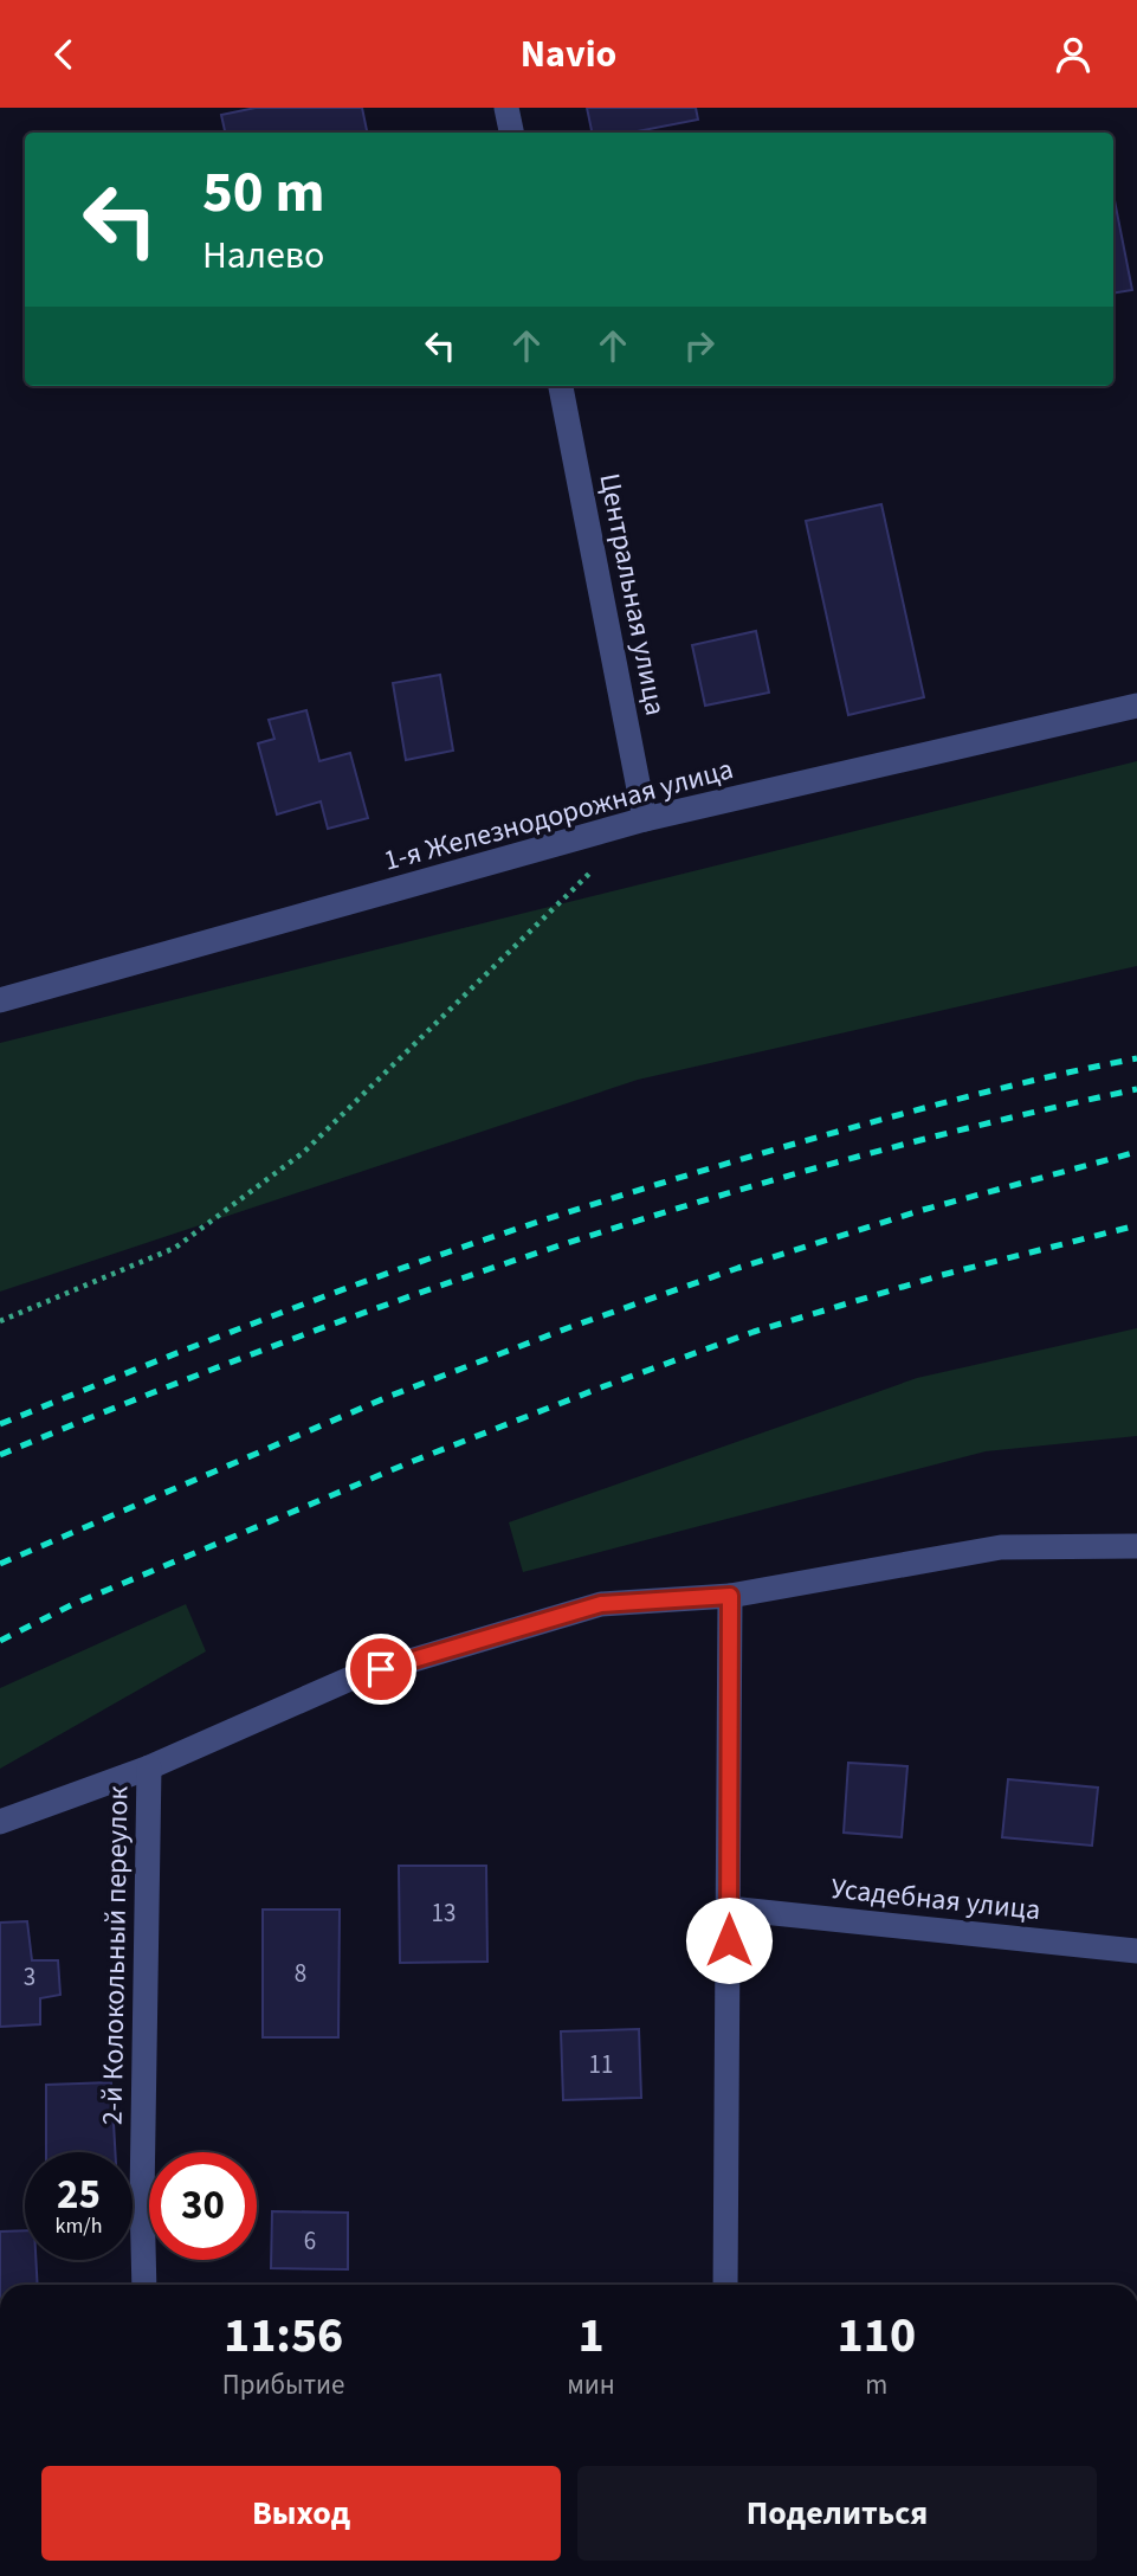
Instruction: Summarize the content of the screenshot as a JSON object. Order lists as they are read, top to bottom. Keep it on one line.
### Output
{"streets":{"street":["Центральная улица","1-я Железнодорожная улица","Усадебная улица","2-й Колокольный переулок"]},"crossings":[["Центральная улица","1-я Железнодорожная улица"]],"house_numbers":["13","8","3","11","6"],"page":{"header":"Navio","turn":["50 m","Налево"],"speed":"25 km/h","limit":"30","eta":["11:56","Прибытие","1","мин","110","m"],"buttons":["Выход","Поделиться"]}}
